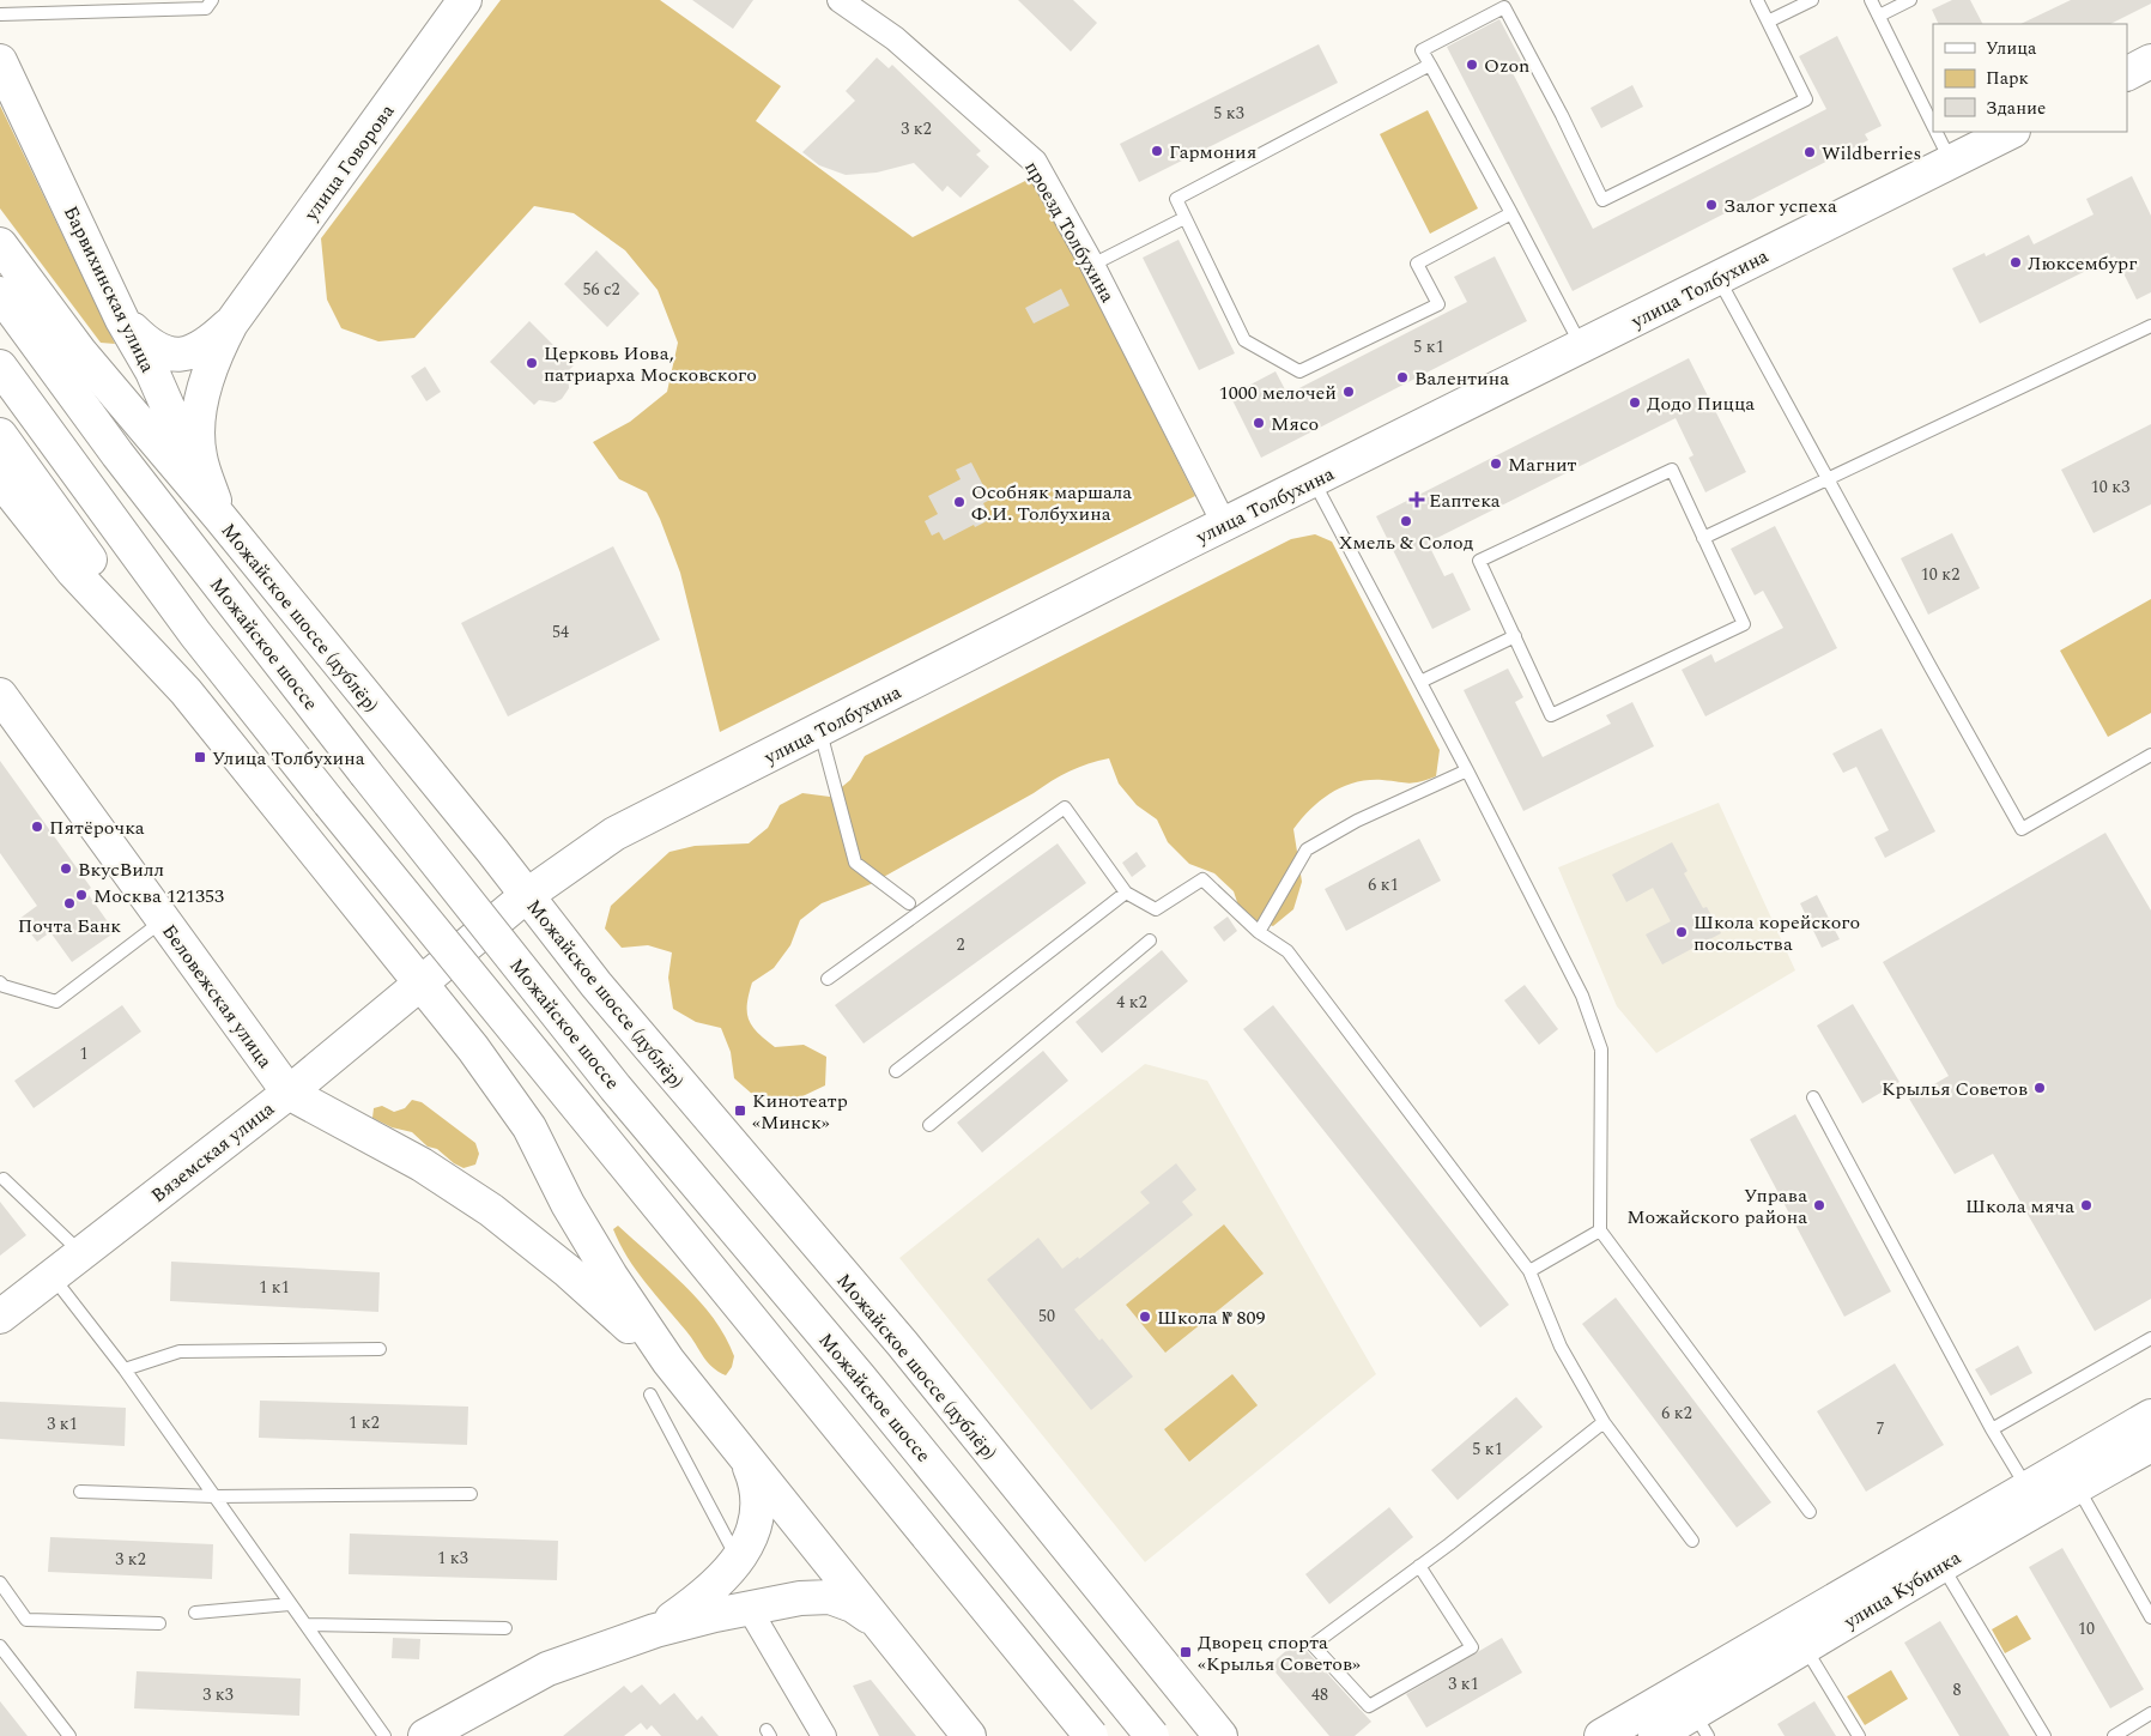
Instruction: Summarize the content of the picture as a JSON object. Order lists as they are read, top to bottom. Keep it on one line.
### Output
{"streets":{"main road":["улица Говорова","улица Толбухина","Барвихинская улица","Можайское шоссе (дублёр)","Можайское шоссе","Беловежская улица","Вяземская улица","улица Кубинка"],"street":["проезд Толбухина"]},"crossings":[["улица Говорова","Барвихинская улица"],["улица Говорова","Можайское шоссе (дублёр)"],["проезд Толбухина","улица Толбухина"],["улица Толбухина","Можайское шоссе (дублёр)"],["улица Толбухина","Вяземская улица"],["Барвихинская улица","Можайское шоссе (дублёр)"],["Беловежская улица","Вяземская улица"]],"places":{"other":["Ozon","Гармония","Wildberries","Залог успеха","Люксембург","Церковь Иова, патриарха Московского","Валентина","1000 мелочей","Додо Пицца","Мясо","Магнит","Особняк маршала Ф.И. Толбухина","Хмель & Солод","Пятёрочка","ВкусВилл","Москва 121353","Почта Банк","Школа корейского посольства","Крылья Советов","Управа Можайского района","Школа мяча","Школа № 809"],"health":["Еаптека"],"transit":["Улица Толбухина","Кинотеатр «Минск»","Дворец спорта «Крылья Советов»"]},"house_numbers":["5 к3","3 к2","56 с2","5 к1","10 к3","10 к2","54","6 к1","2","4 к2","1","1 к1","50","6 к2","1 к2","3 к1","7","5 к1","1 к3","3 к2","10","3 к1","8","3 к3","48"],"legend":["Улица","Парк","Здание"]}
